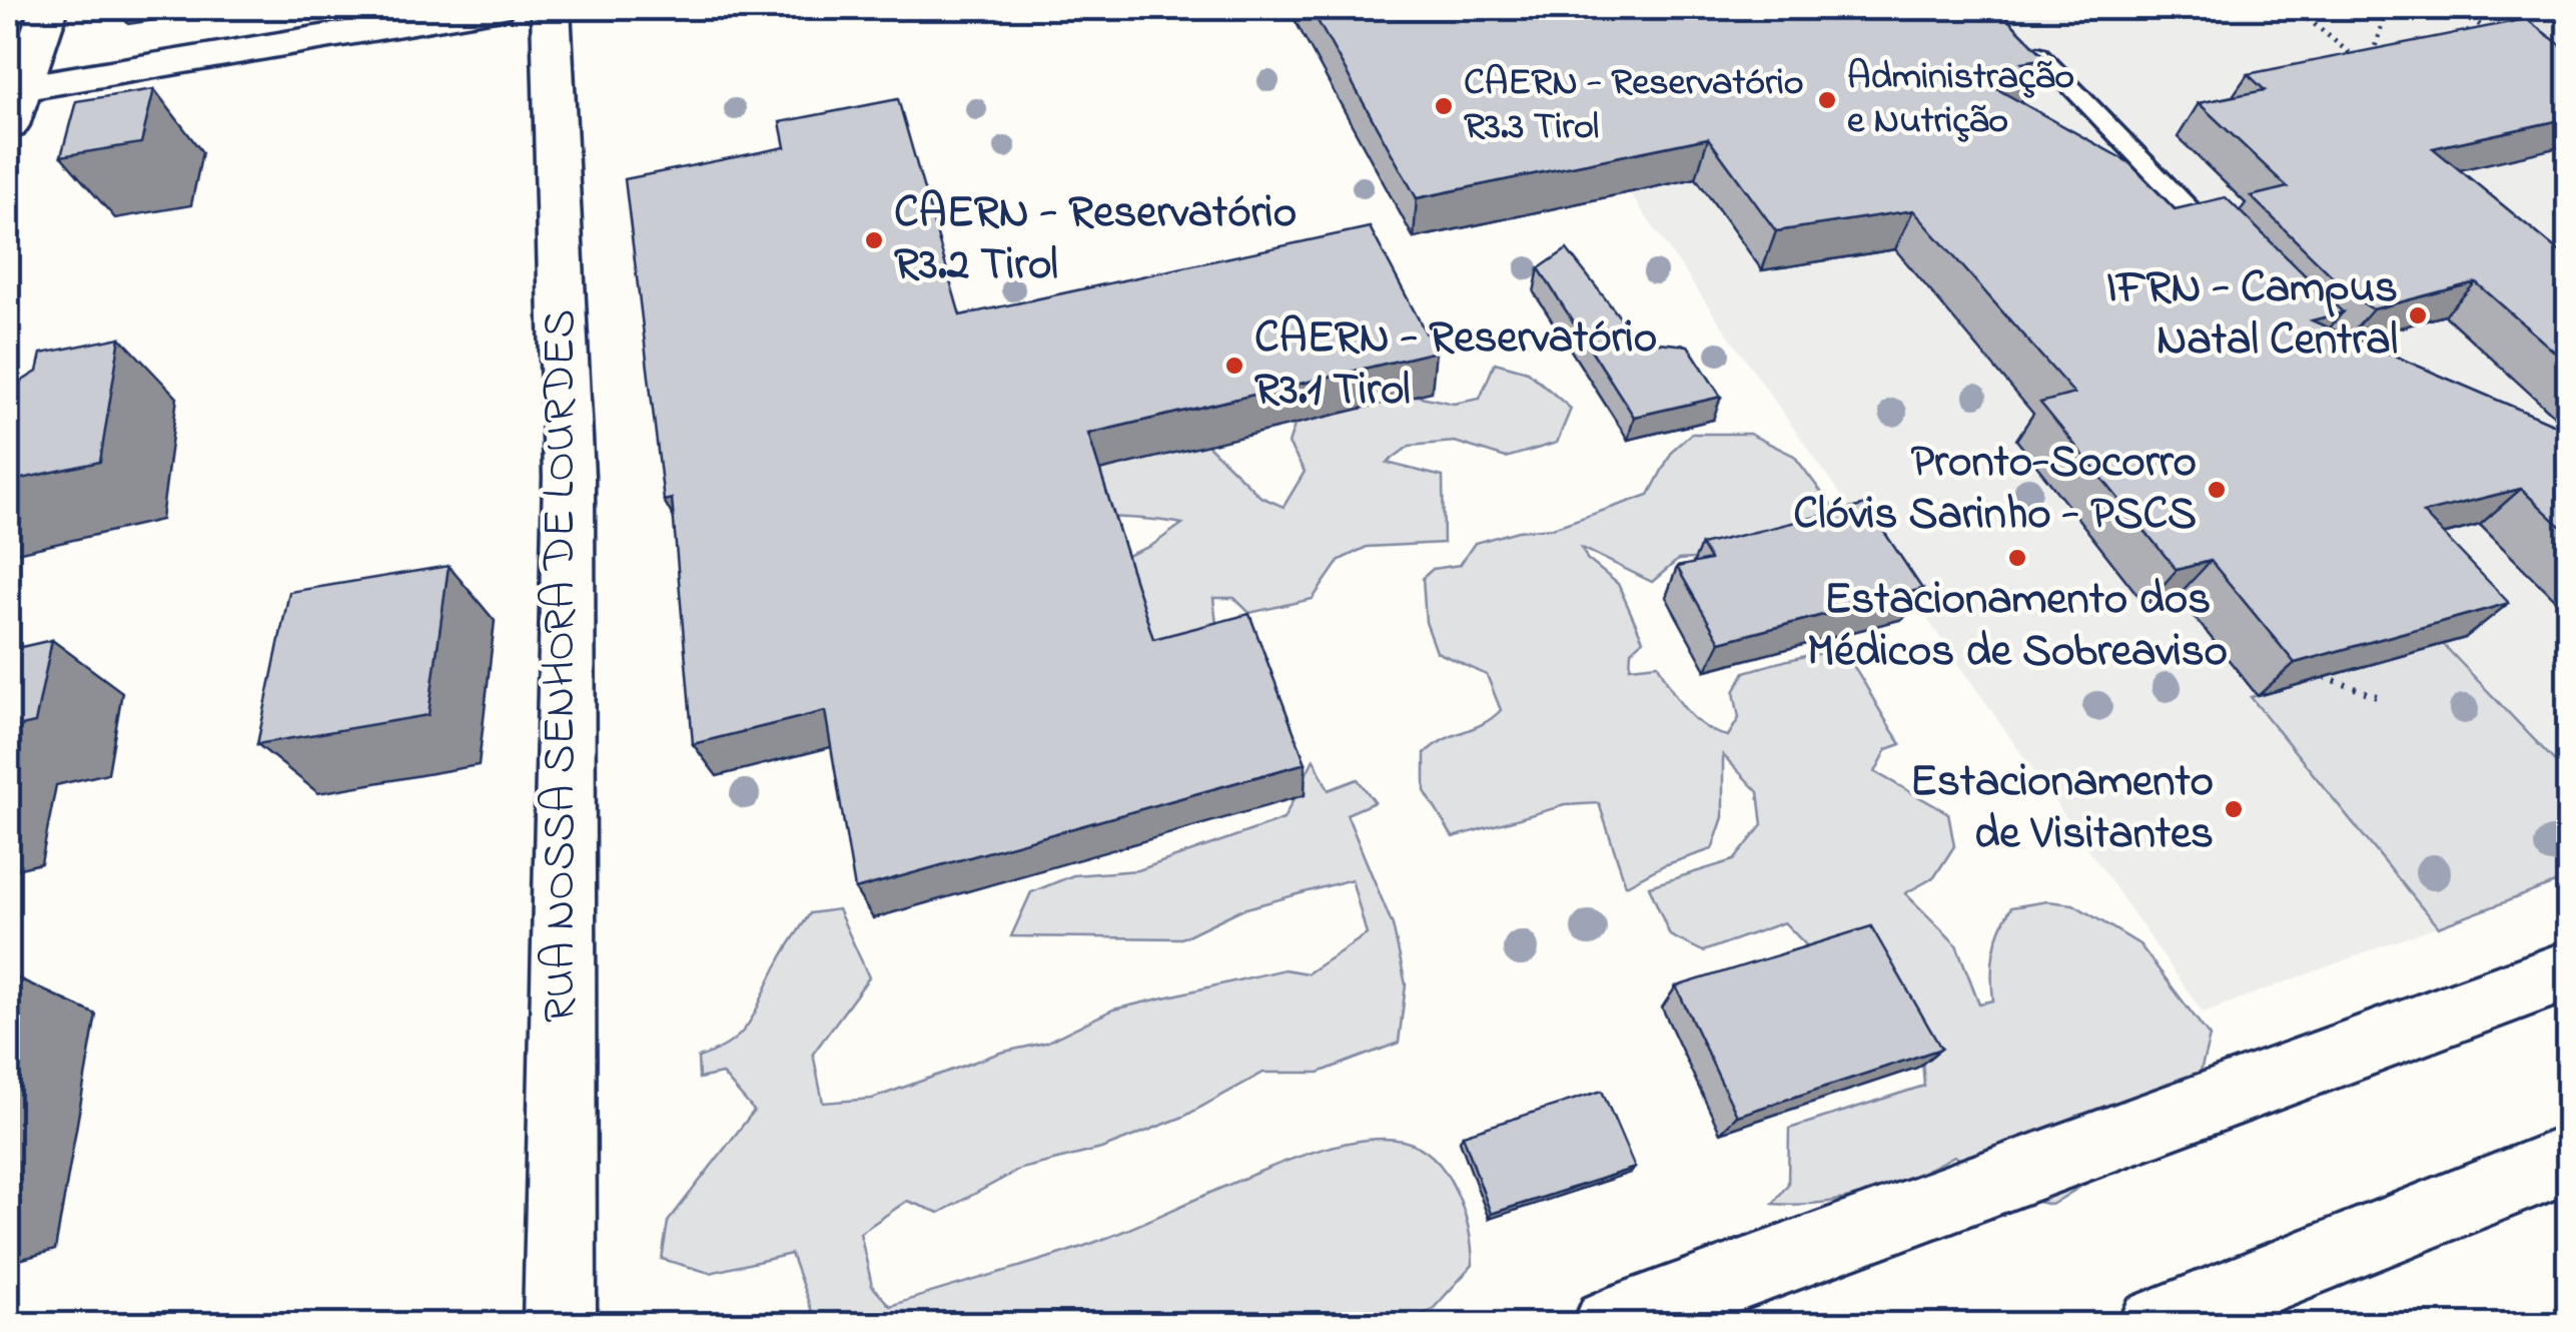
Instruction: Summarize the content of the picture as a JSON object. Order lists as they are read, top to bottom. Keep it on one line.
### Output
{"streets":{"street":["RUA NOSSA SENHORA DE LOURDES"]},"places":["Administração e Nutrição","CAERN - Reservatório R3.3 Tirol","CAERN - Reservatório R3.2 Tirol","IFRN - Campus Natal Central","CAERN - Reservatório R3.1 Tirol","Pronto-Socorro Clóvis Sarinho - PSCS","Estacionamento dos Médicos de Sobreaviso","Estacionamento de Visitantes"]}
